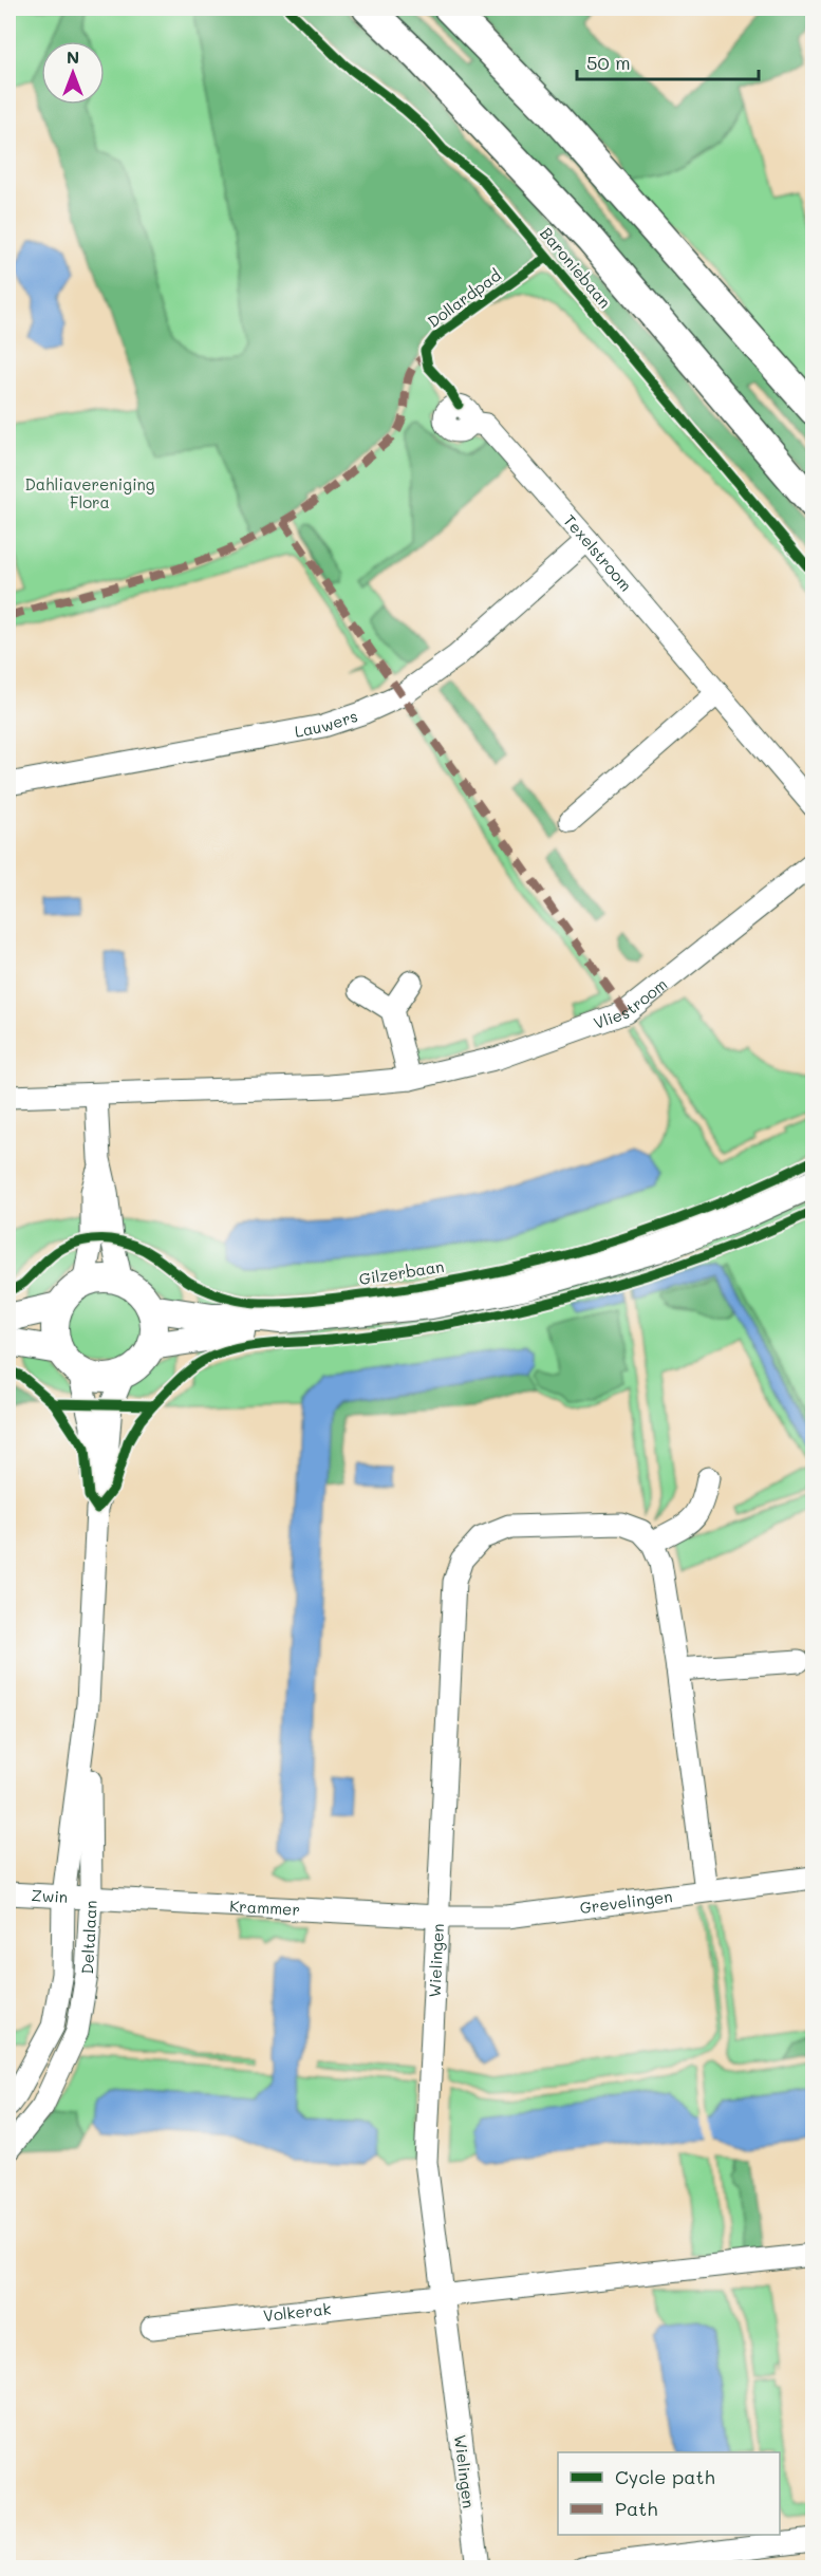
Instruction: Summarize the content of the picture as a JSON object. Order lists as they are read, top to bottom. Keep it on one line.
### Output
{"streets":{"main road":["Baroniebaan"],"street":["Texelstroom","Lauwers","Vliestroom","Zwin","Grevelingen","Krammer","Deltalaan","Wielingen","Volkerak"],"cycle path":["Dollardpad","Gilzerbaan"]},"crossings":[["Texelstroom","Lauwers"],["Zwin","Krammer"],["Zwin","Deltalaan"],["Grevelingen","Krammer"],["Grevelingen","Wielingen"],["Krammer","Deltalaan"],["Krammer","Wielingen"],["Wielingen","Volkerak"]],"parks":["Dahliavereniging Flora"],"legend":["Cycle path","Path"],"scale_bar":"50 m","north":"top"}
